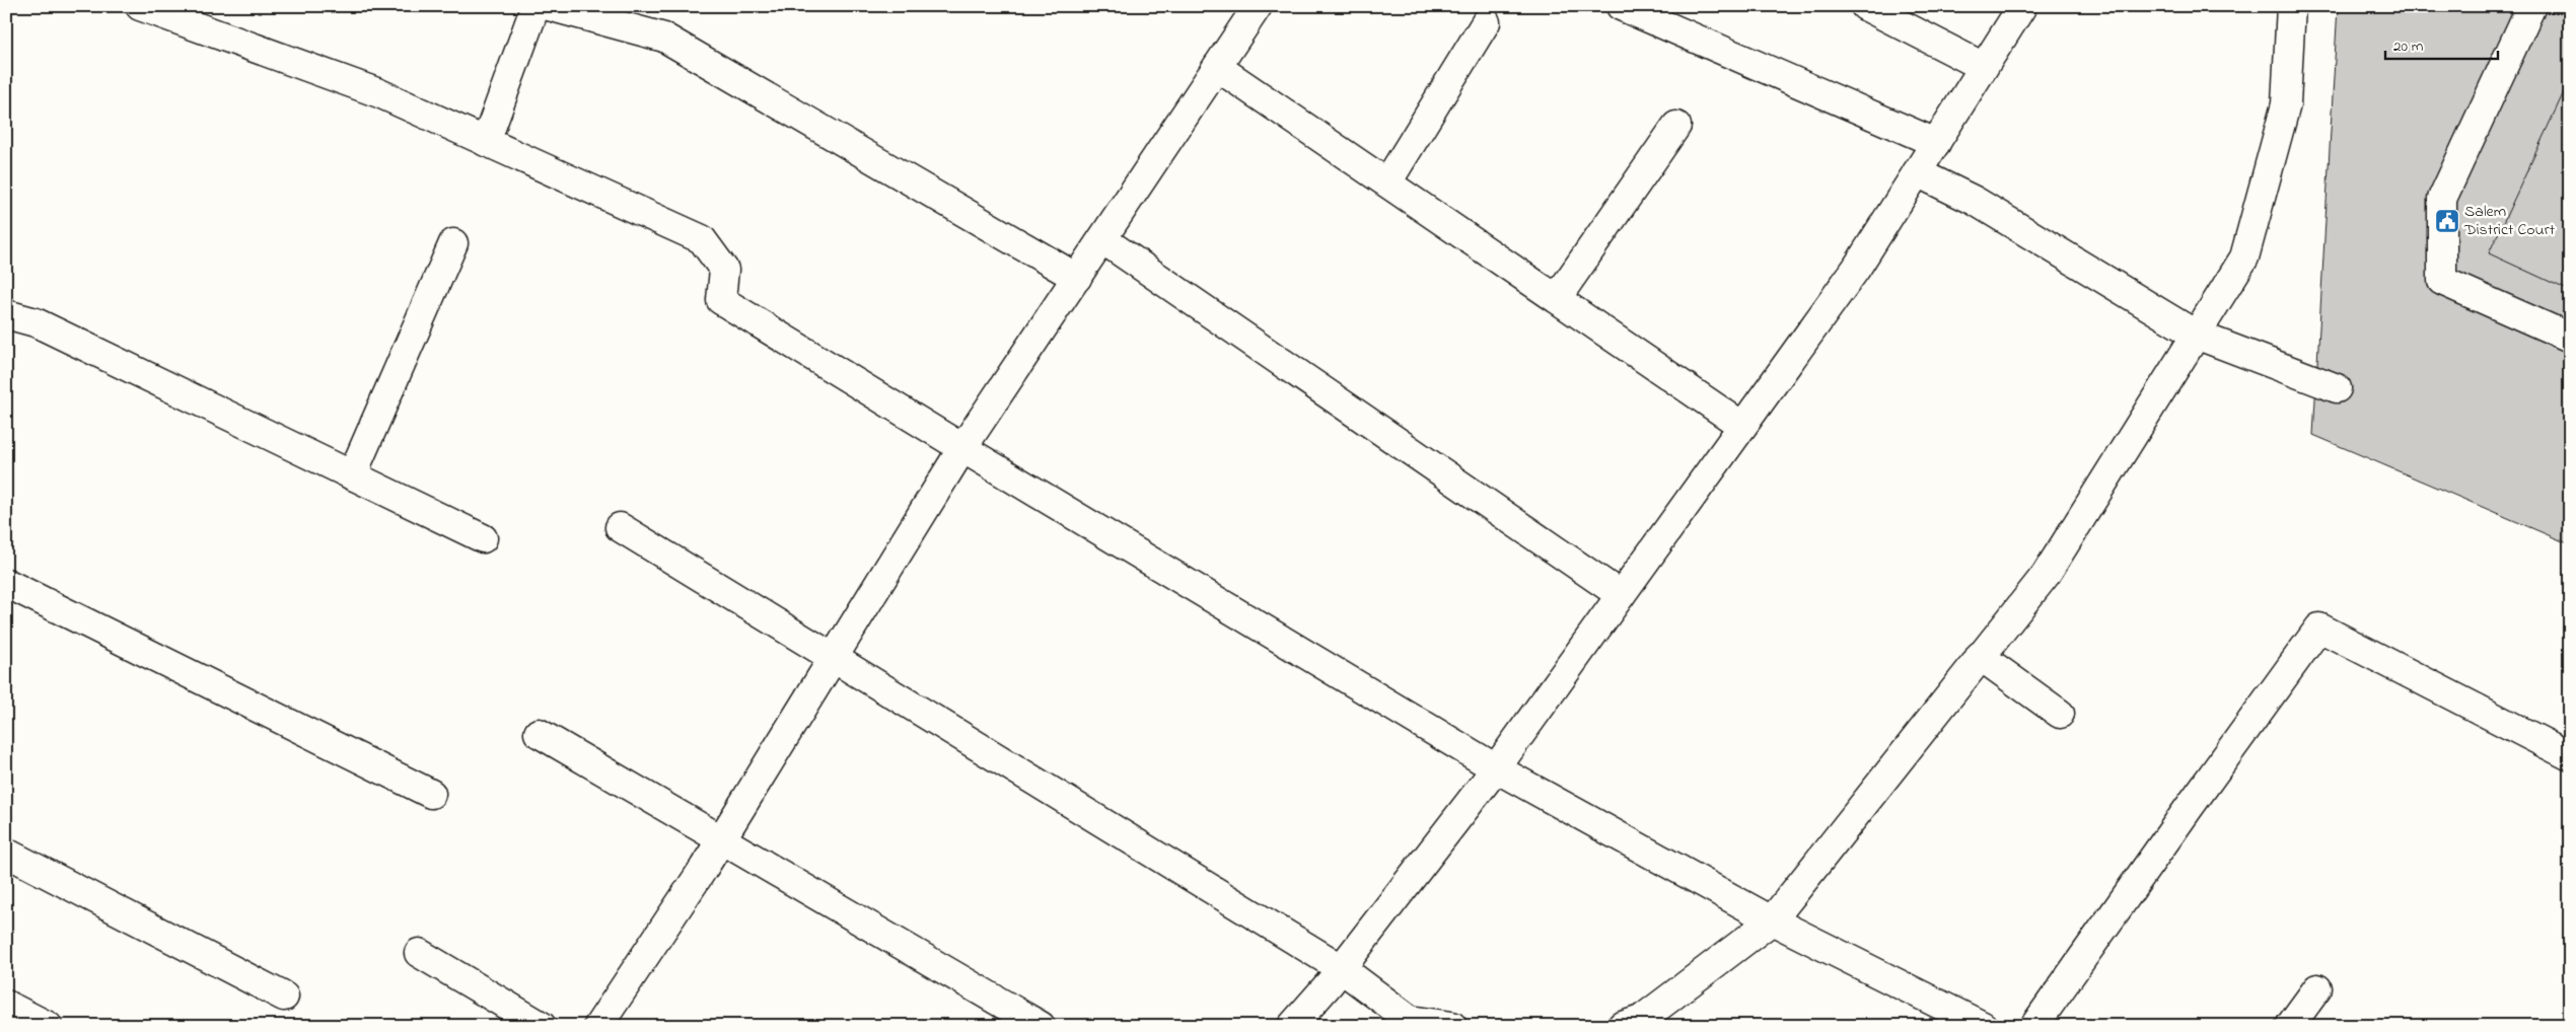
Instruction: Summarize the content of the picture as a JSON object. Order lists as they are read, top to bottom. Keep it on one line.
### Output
{"places":{"public building":["Salem District Court"]},"scale_bar":"20 m"}
